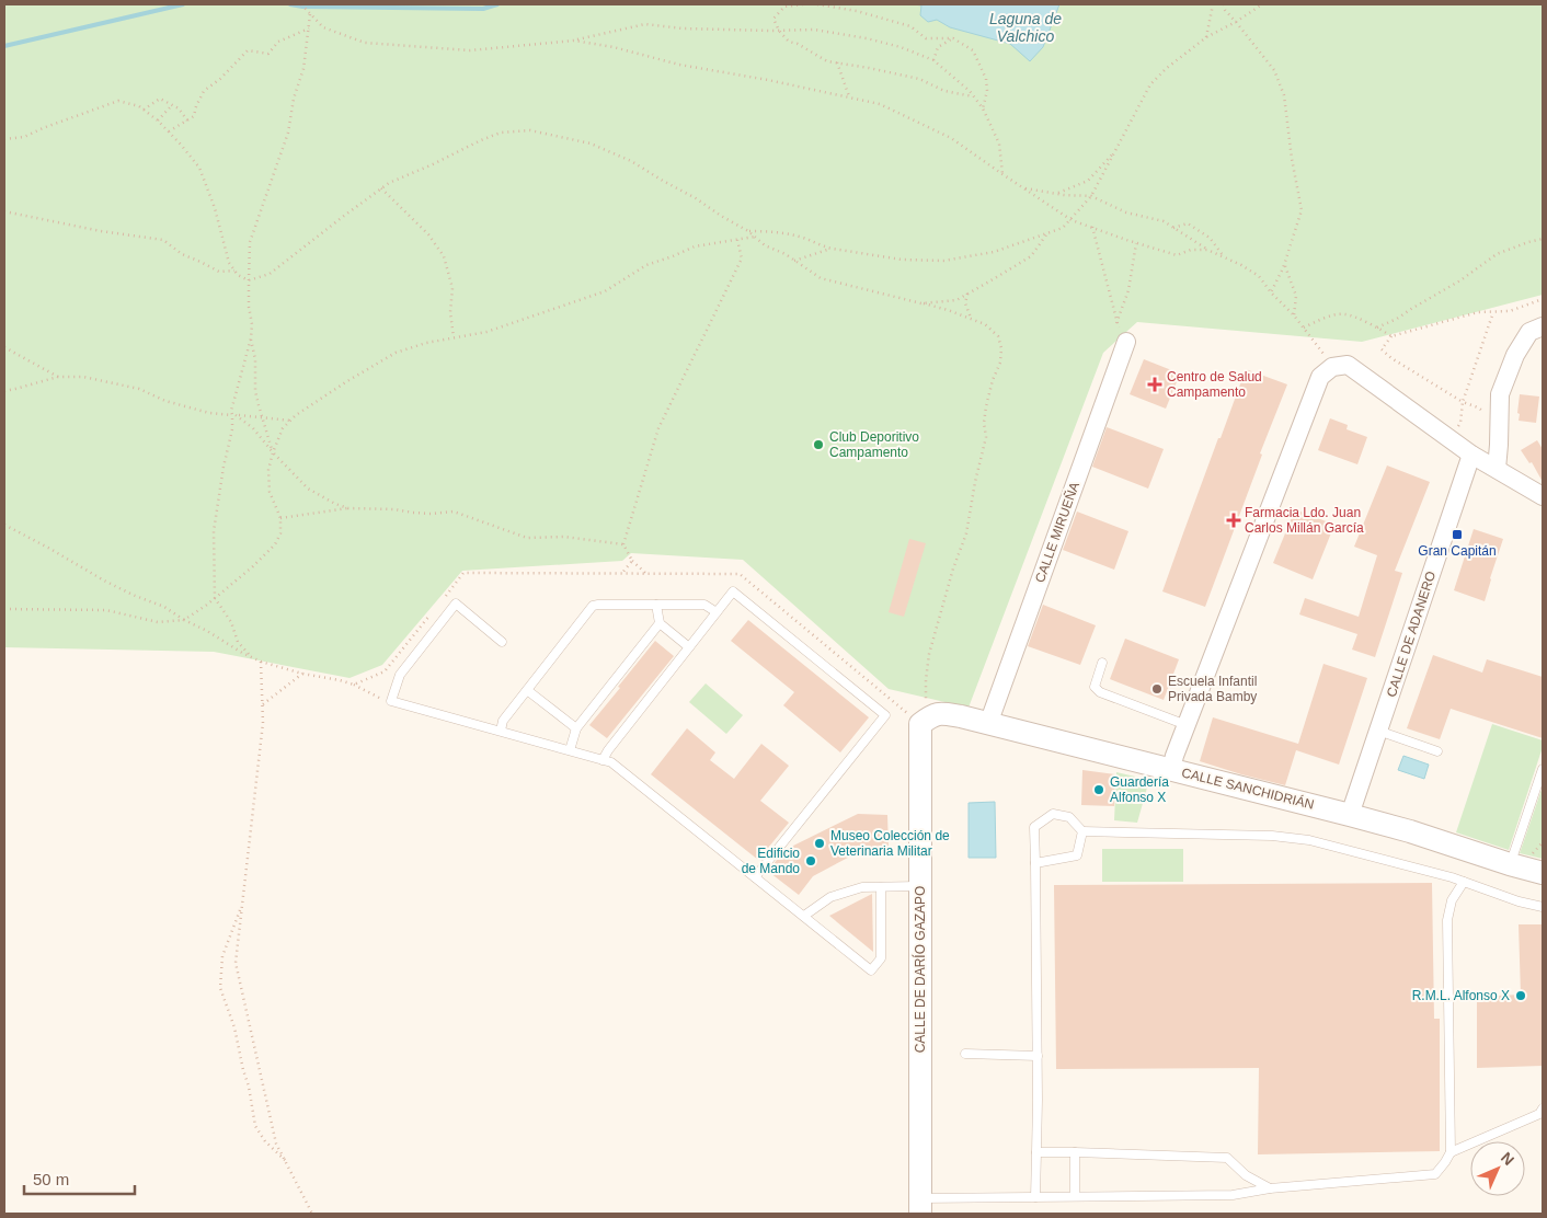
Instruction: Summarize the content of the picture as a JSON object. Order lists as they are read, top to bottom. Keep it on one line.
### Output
{"streets":{"street":["CALLE MIRUEÑA","CALLE DE ADANERO","CALLE SANCHIDRIÁN","CALLE DE DARÍO GAZAPO"]},"crossings":[["CALLE MIRUEÑA","CALLE SANCHIDRIÁN"],["CALLE DE ADANERO","CALLE SANCHIDRIÁN"],["CALLE SANCHIDRIÁN","CALLE DE DARÍO GAZAPO"]],"water":["Laguna de Valchico"],"places":{"health":["Centro de Salud Campamento","Farmacia Ldo. Juan Carlos Millán García"],"other":["Club Deporitivo Campamento","Escuela Infantil Privada Bamby","Guardería Alfonso X","Museo Colección de Veterinaria Militar","Edificio de Mando","R.M.L. Alfonso X"],"transit":["Gran Capitán"]},"scale_bar":"50 m","north":"top right"}
